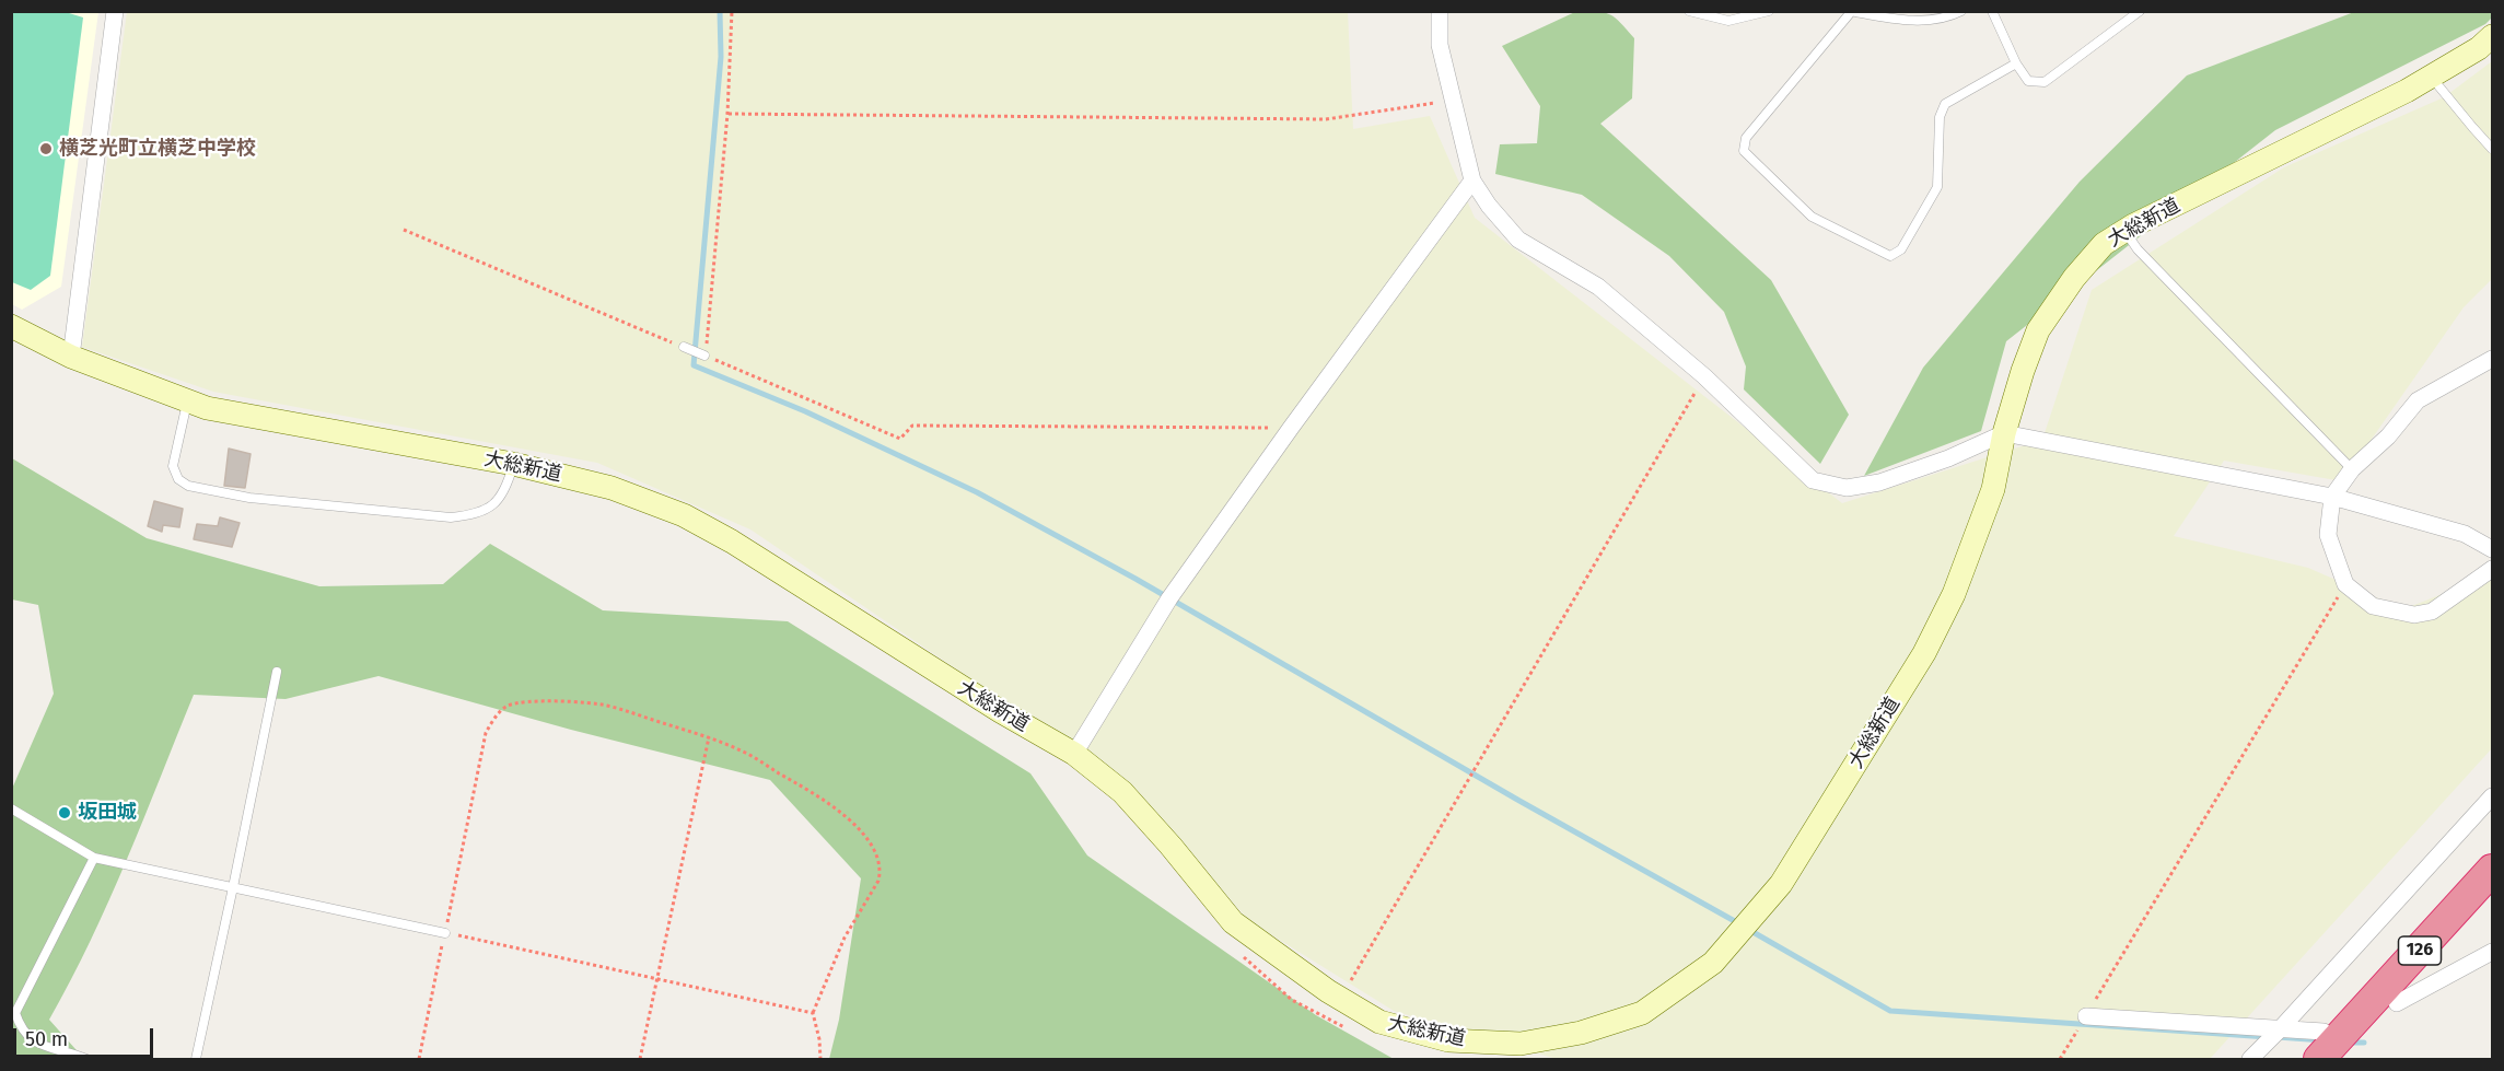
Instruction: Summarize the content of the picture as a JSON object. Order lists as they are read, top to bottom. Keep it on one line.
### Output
{"streets":{"highway":["126"],"street":["大総新道"]},"places":["横芝光町立横芝中学校","坂田城"],"scale_bar":"50 m"}
